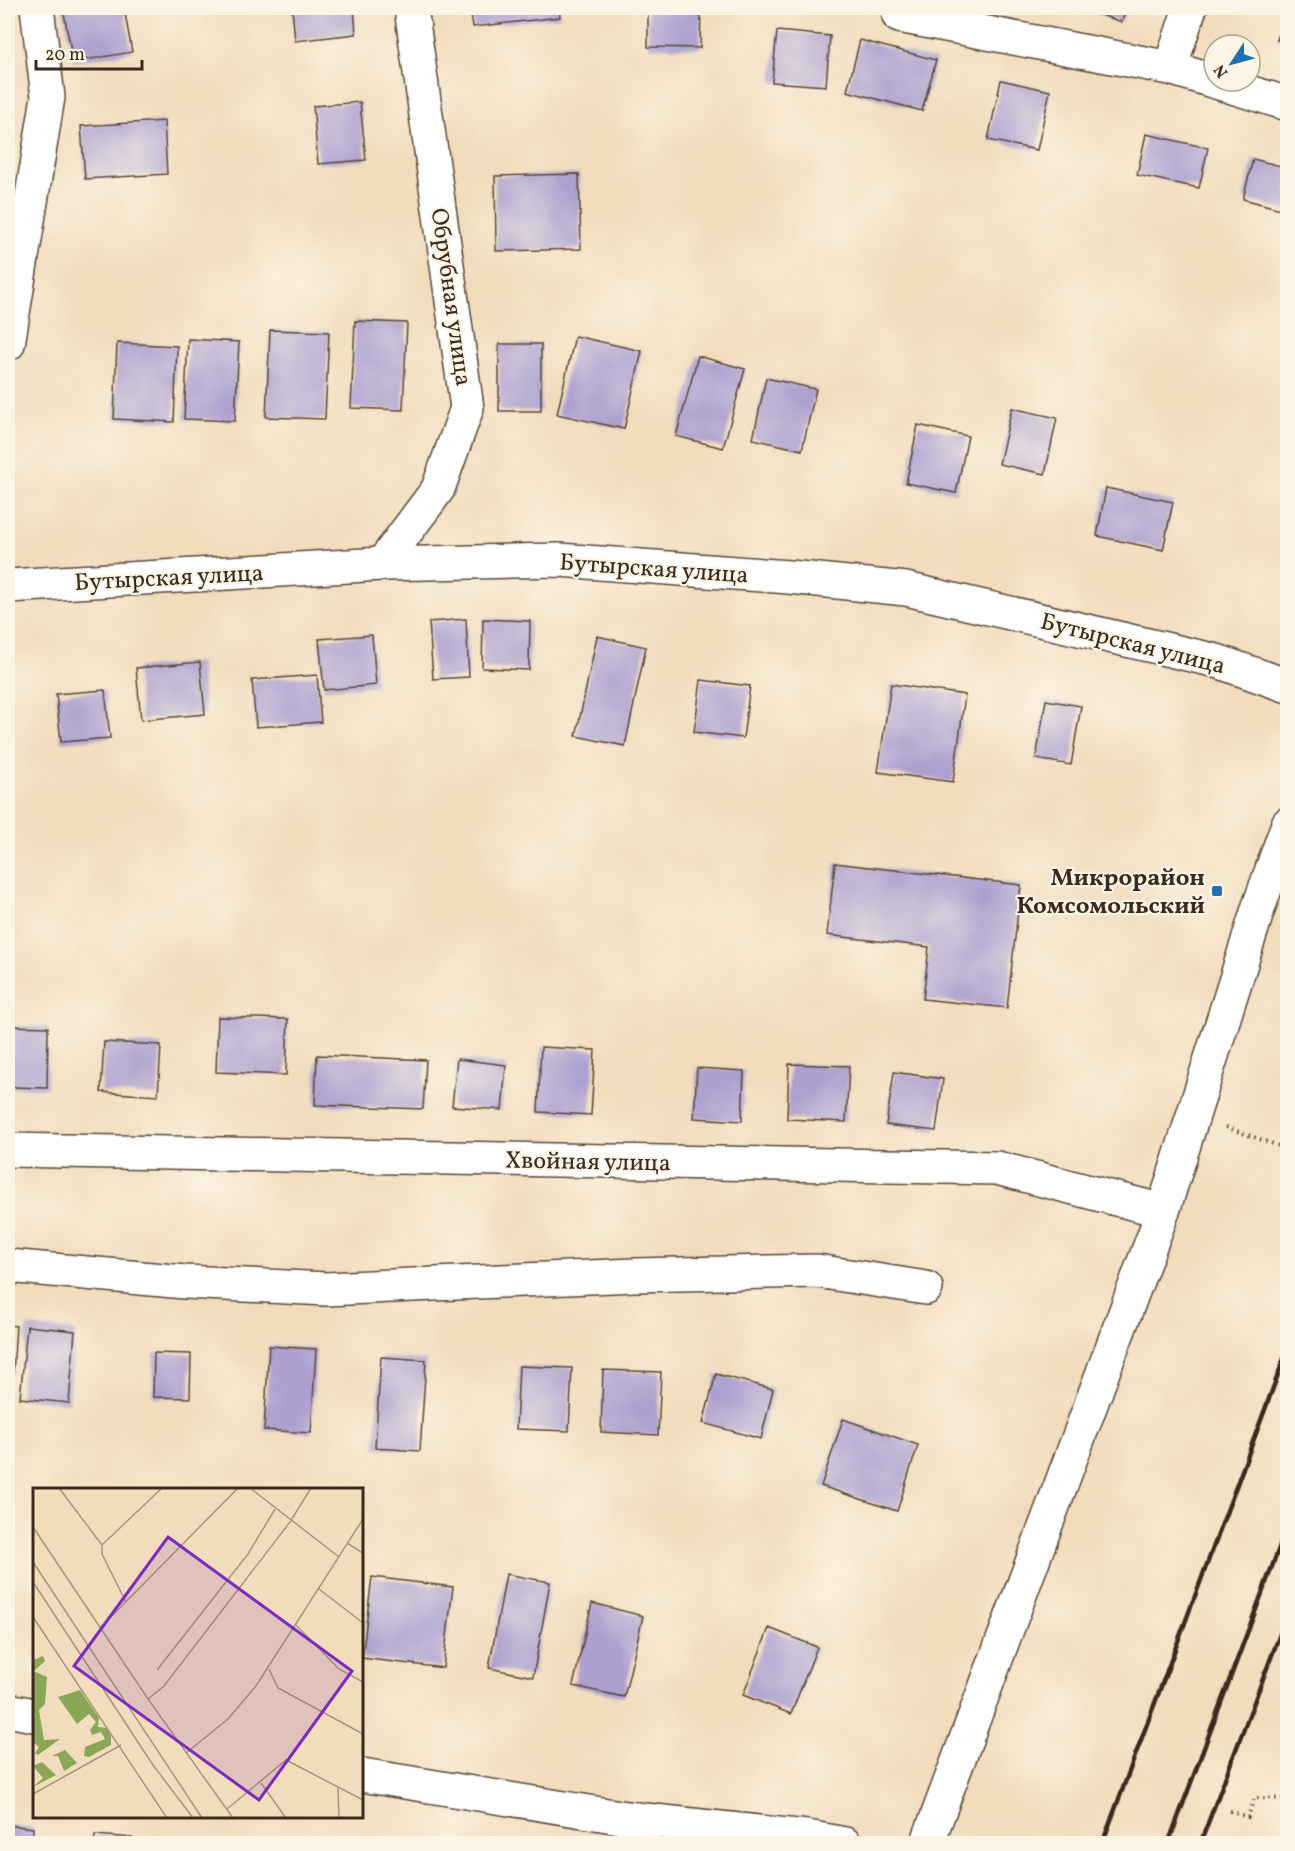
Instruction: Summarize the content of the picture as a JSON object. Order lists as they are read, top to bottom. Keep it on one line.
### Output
{"streets":{"street":["Обрубная улица","Бутырская улица","Хвойная улица"]},"crossings":[["Обрубная улица","Бутырская улица"]],"places":{"transit":["Микрорайон Комсомольский"]},"scale_bar":"20 m","north":"bottom left"}
